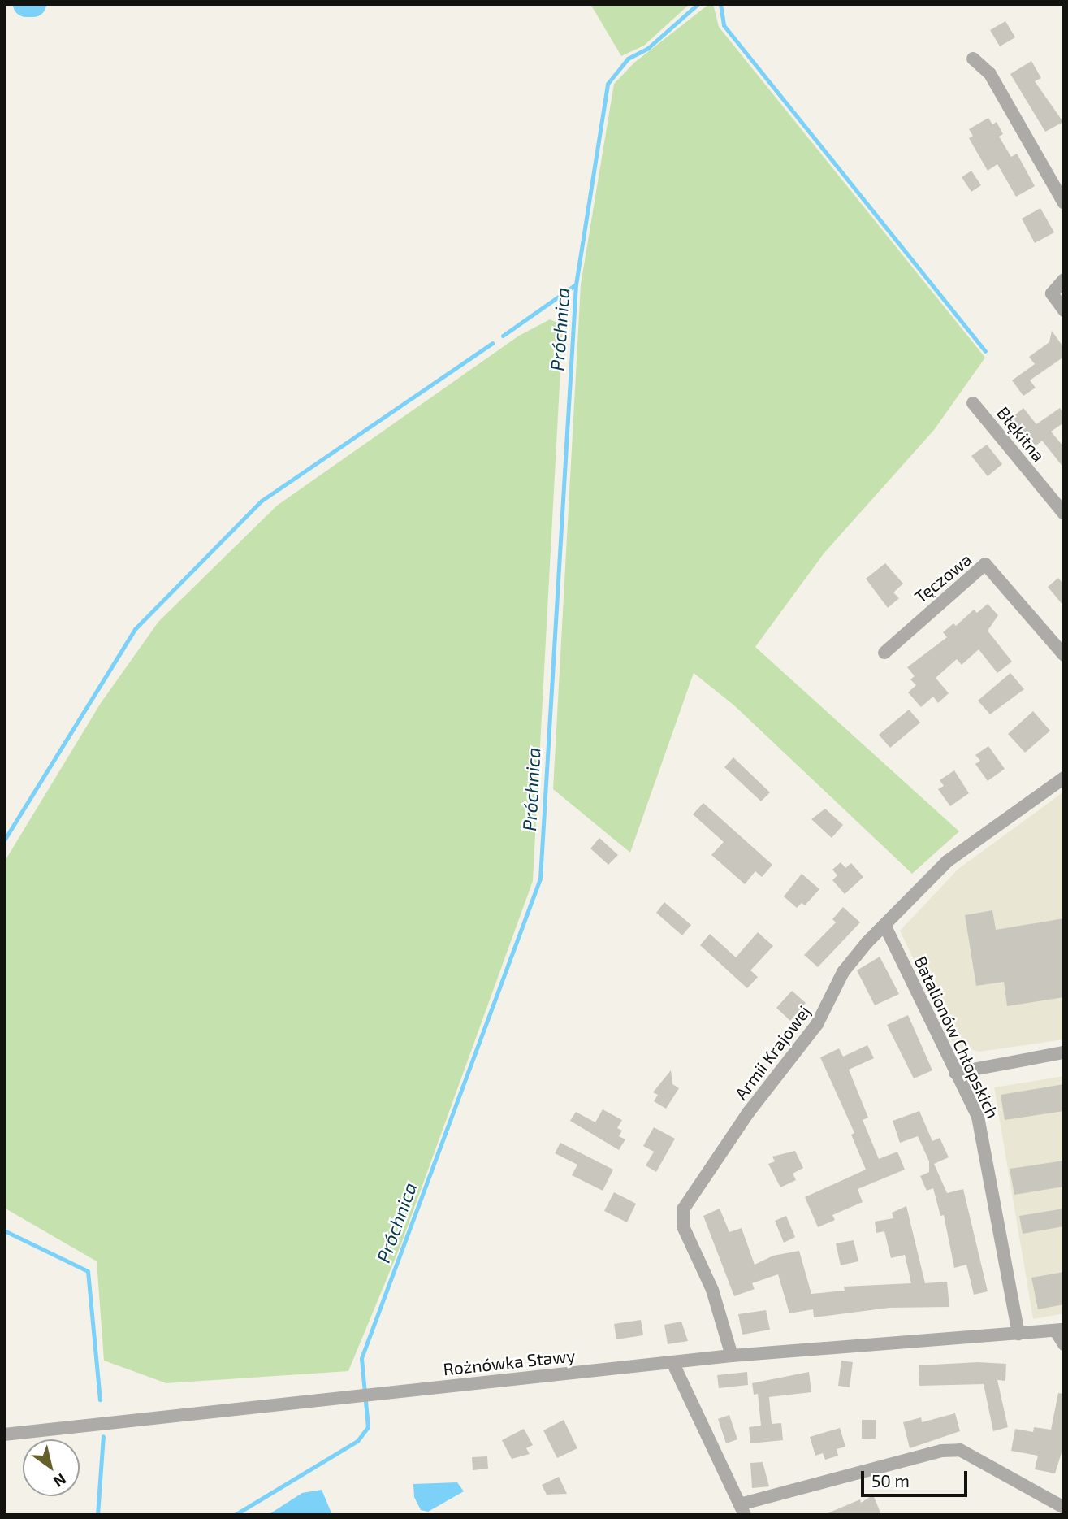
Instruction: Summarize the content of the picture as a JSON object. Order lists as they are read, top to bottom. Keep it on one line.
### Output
{"streets":{"street":["Błękitna","Tęczowa","Batalionów Chłopskich","Armii Krajowej","Rożnówka Stawy"]},"crossings":[["Batalionów Chłopskich","Armii Krajowej"],["Batalionów Chłopskich","Rożnówka Stawy"],["Armii Krajowej","Rożnówka Stawy"]],"water":["Próchnica"],"scale_bar":"50 m","north":"bottom right"}
